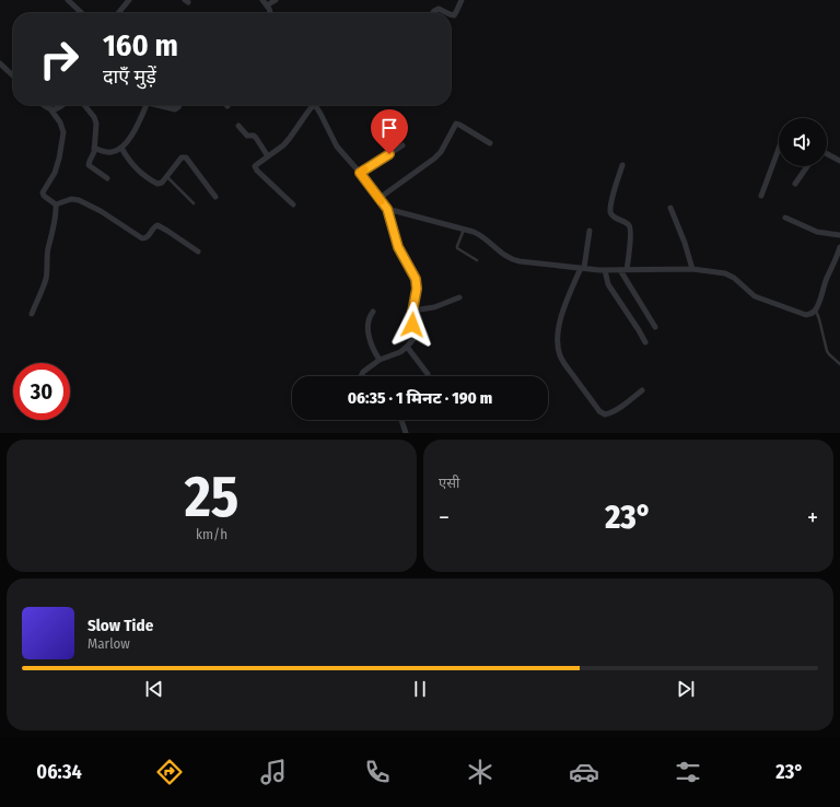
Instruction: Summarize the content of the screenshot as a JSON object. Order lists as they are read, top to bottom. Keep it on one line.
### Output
{"page":{"turn":["160 m","दाएँ मुड़ें"],"limit":"30","trip":"06:35 · 1 मिनट · 190 m","tile":[["25","km/h"],"एसी"],"heat":["−","23°","+"],"song":["Slow Tide","Marlow"],"tabs":["06:34","23°"]}}
